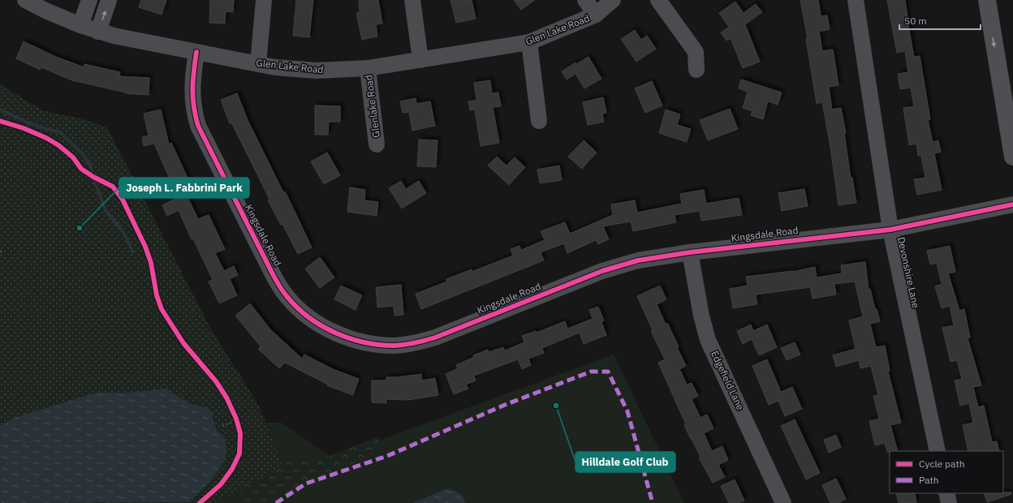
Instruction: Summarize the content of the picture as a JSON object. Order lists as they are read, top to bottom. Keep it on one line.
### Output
{"streets":{"street":["Glen Lake Road","Glenlake Road","Kingsdale Road","Devonshire Lane","Edgefield Lane"]},"crossings":[["Glen Lake Road","Glenlake Road"],["Glen Lake Road","Kingsdale Road"],["Kingsdale Road","Devonshire Lane"],["Kingsdale Road","Edgefield Lane"]],"places":["Joseph L. Fabbrini Park","Hilldale Golf Club"],"legend":["Cycle path","Path"],"scale_bar":"50 m"}
